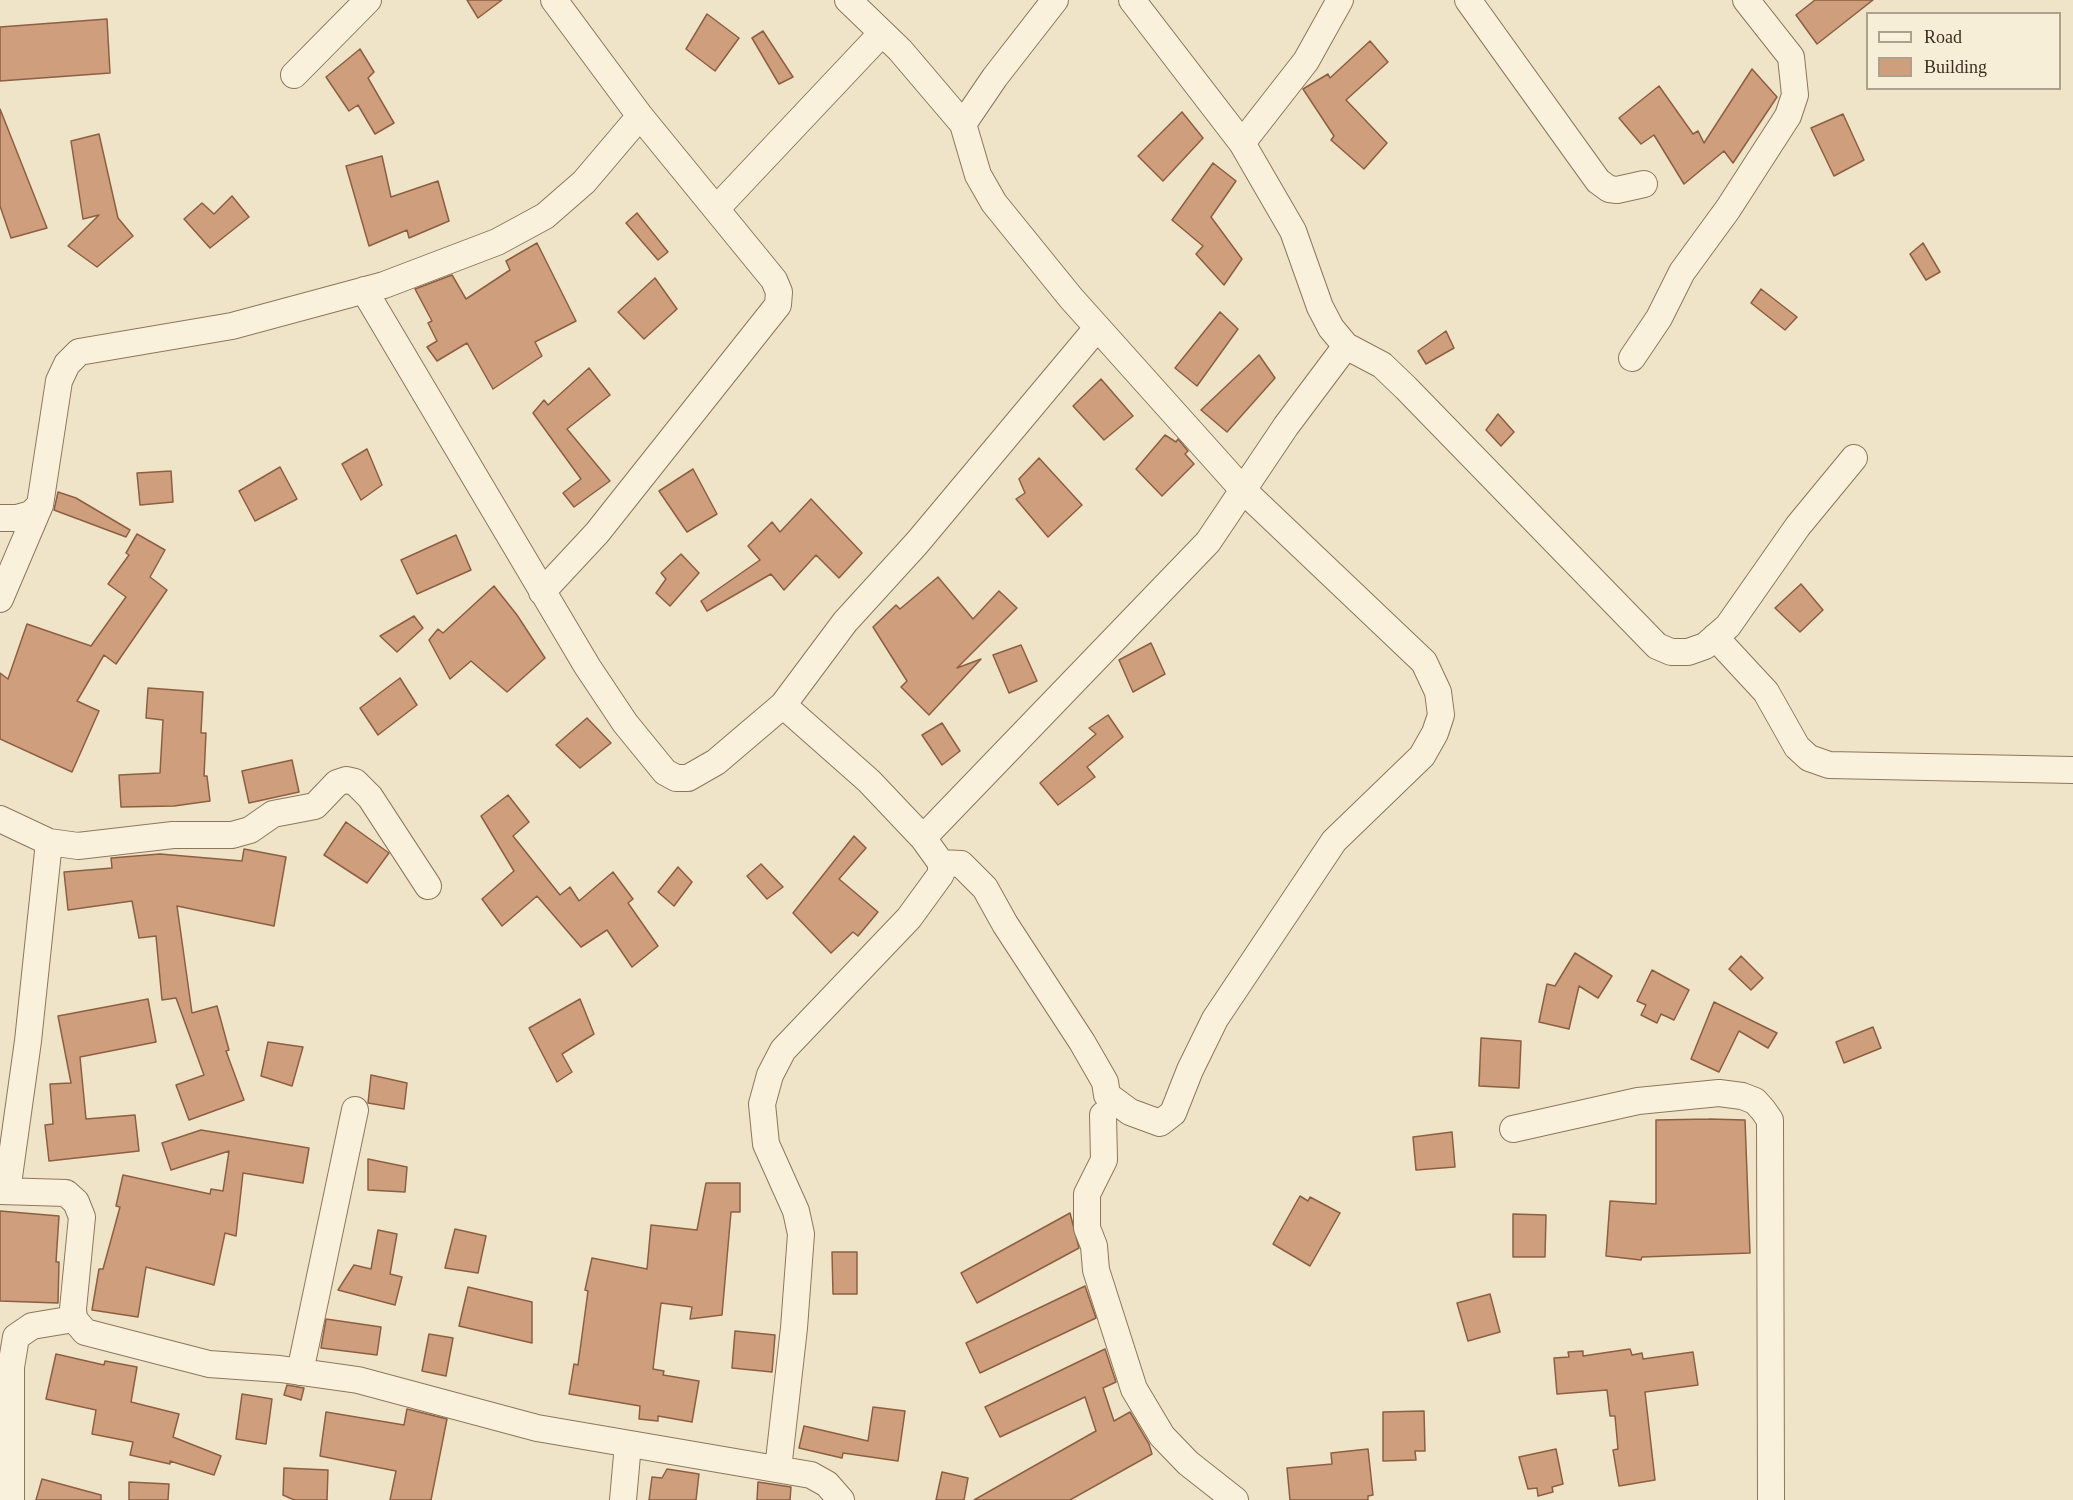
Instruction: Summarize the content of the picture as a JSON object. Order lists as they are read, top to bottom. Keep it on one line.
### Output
{"legend":["Road","Building"]}
